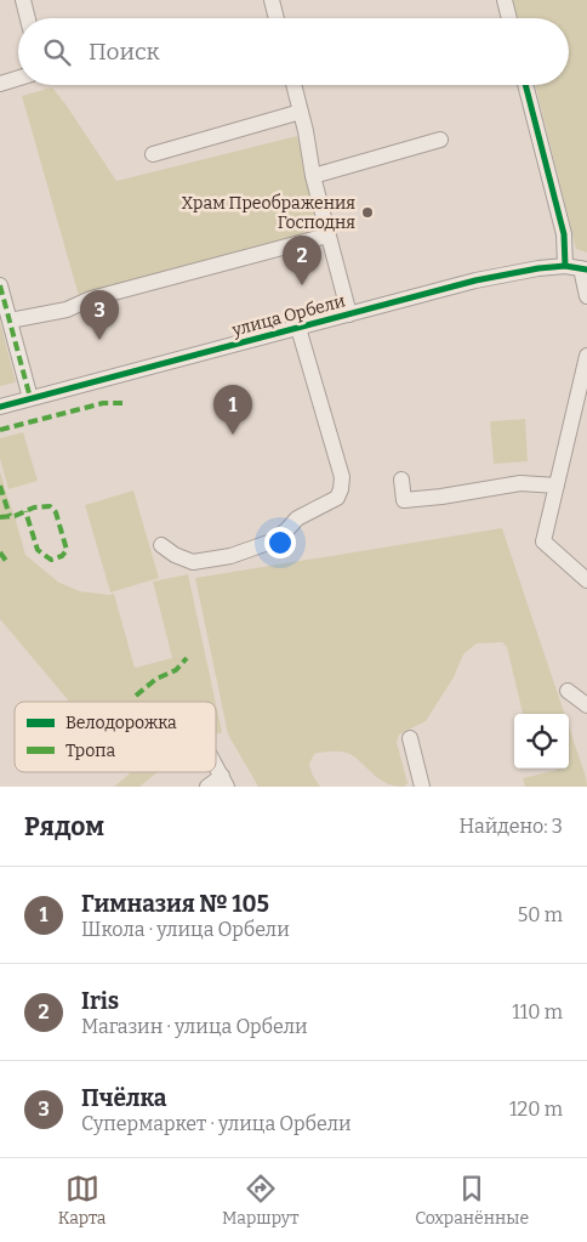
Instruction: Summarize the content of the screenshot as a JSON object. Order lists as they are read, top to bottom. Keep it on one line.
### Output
{"streets":{"street":["улица Орбели"]},"places":["Храм Преображения Господня"],"legend":["Велодорожка","Тропа"],"page":{"search":"Поиск","pins":["2","3","1"],"heading":["Рядом","Найдено: 3"],"list":[{"mark":"1","name":"Гимназия № 105","note":"Школа · улица Орбели","value":"50 m"},{"mark":"2","name":"Iris","note":"Магазин · улица Орбели","value":"110 m"},{"mark":"3","name":"Пчёлка","note":"Супермаркет · улица Орбели","value":"120 m"}],"nav":["Карта","Маршрут","Сохранённые"]}}
